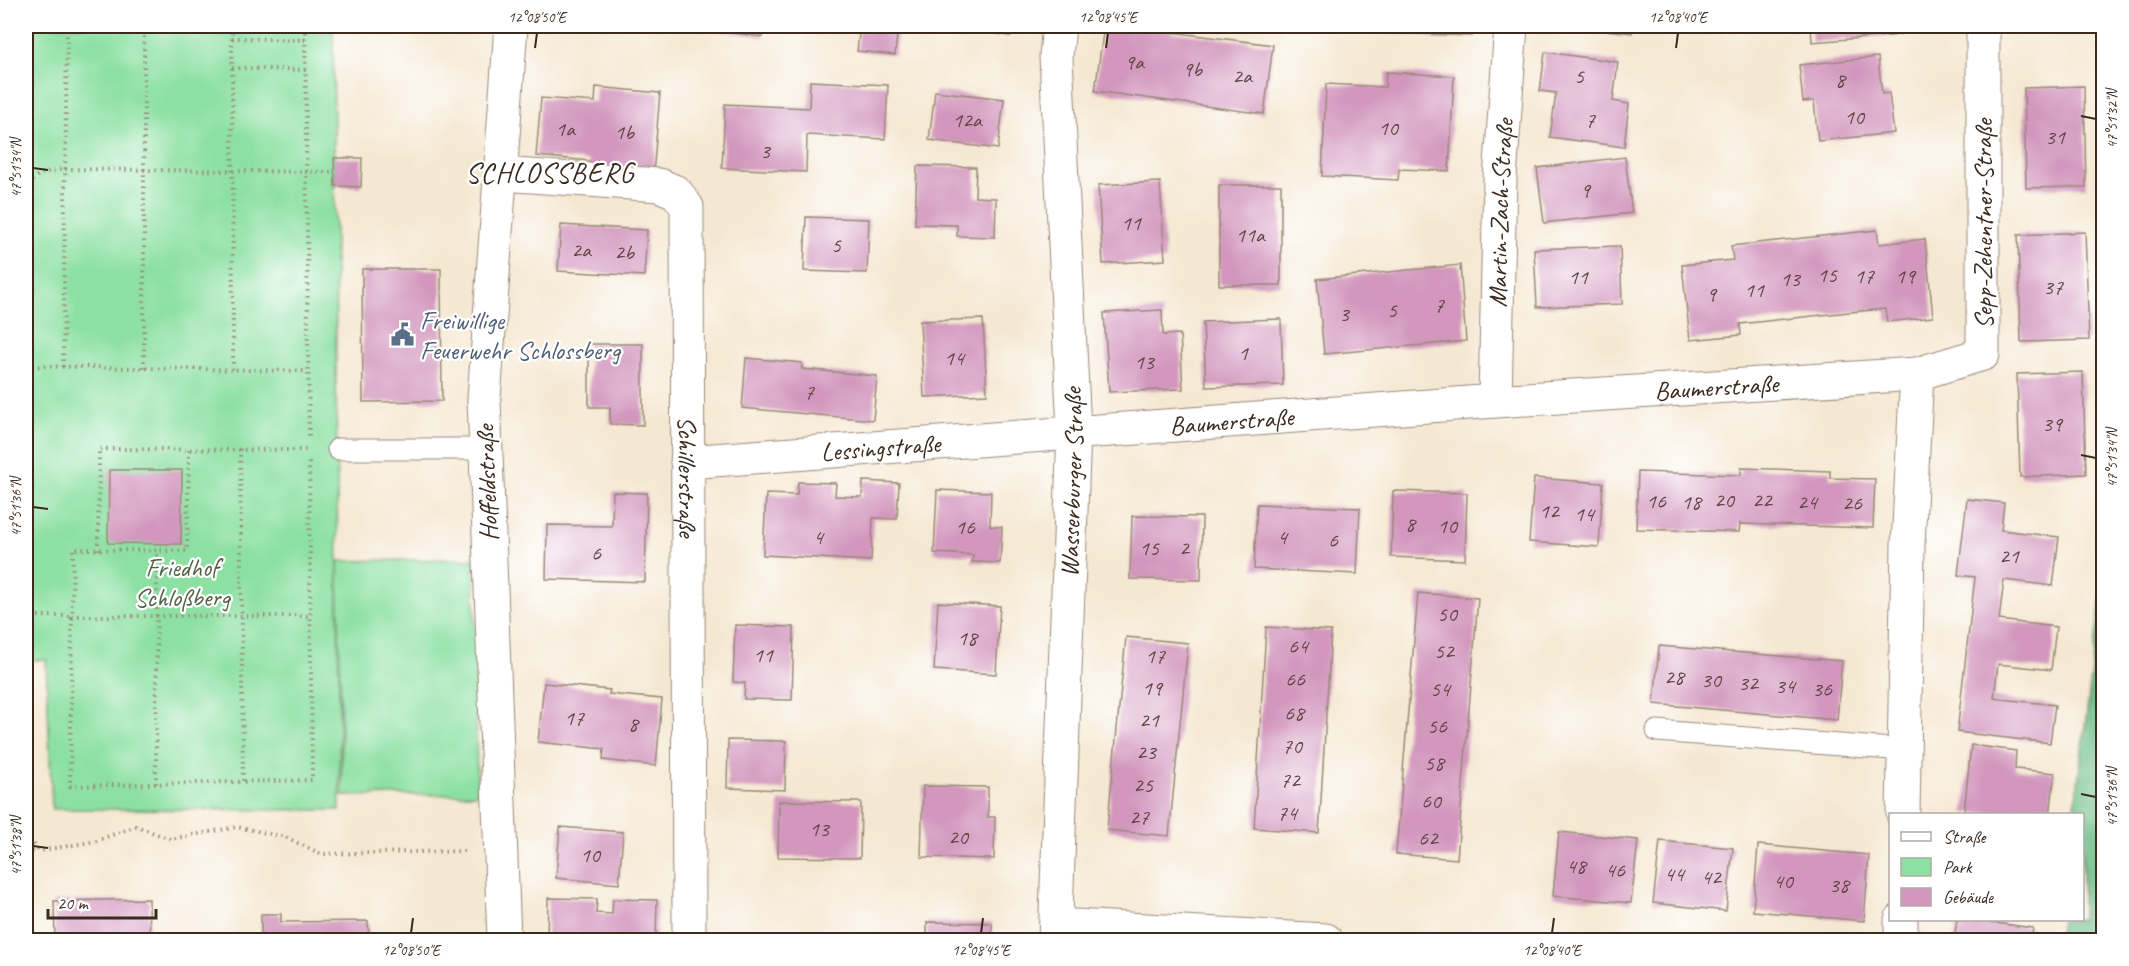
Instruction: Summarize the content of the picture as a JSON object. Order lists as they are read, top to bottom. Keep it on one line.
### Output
{"streets":{"street":["Martin-Zach-Straße","Sepp-Zehentner-Straße","Baumerstraße","Lessingstraße","Schillerstraße","Hoffeldstraße","Wasserburger Straße"]},"crossings":[["Martin-Zach-Straße","Baumerstraße"],["Sepp-Zehentner-Straße","Baumerstraße"],["Baumerstraße","Lessingstraße"],["Baumerstraße","Wasserburger Straße"],["Lessingstraße","Schillerstraße"],["Lessingstraße","Wasserburger Straße"],["Schillerstraße","Hoffeldstraße"]],"districts":["SCHLOSSBERG"],"parks":["Friedhof Schloßberg"],"places":{"public building":["Freiwillige Feuerwehr Schlossberg"]},"house_numbers":["9a","9b","2a","5","8","10","12a","7","10","1a","1b","31","3","9","11","11a","5","2a","2b","15","17","19","11","13","37","11","9","7","5","3","1","14","13","7","39","20","22","16","18","24","26","12","14","8","10","16","4","4","6","15","2","6","21","50","18","64","52","11","17","28","66","30","32","34","19","54","36","68","17","21","8","56","70","23","58","72","25","60","74","27","13","20","62","10","48","46","44","42","40","38"],"legend":["Straße","Park","Gebäude"],"scale_bar":"20 m","coordinates":["12°08'50\"E","12°08'45\"E","12°08'40\"E","47°51'32\"N","47°51'34\"N","47°51'36\"N","47°51'38\"N"]}
